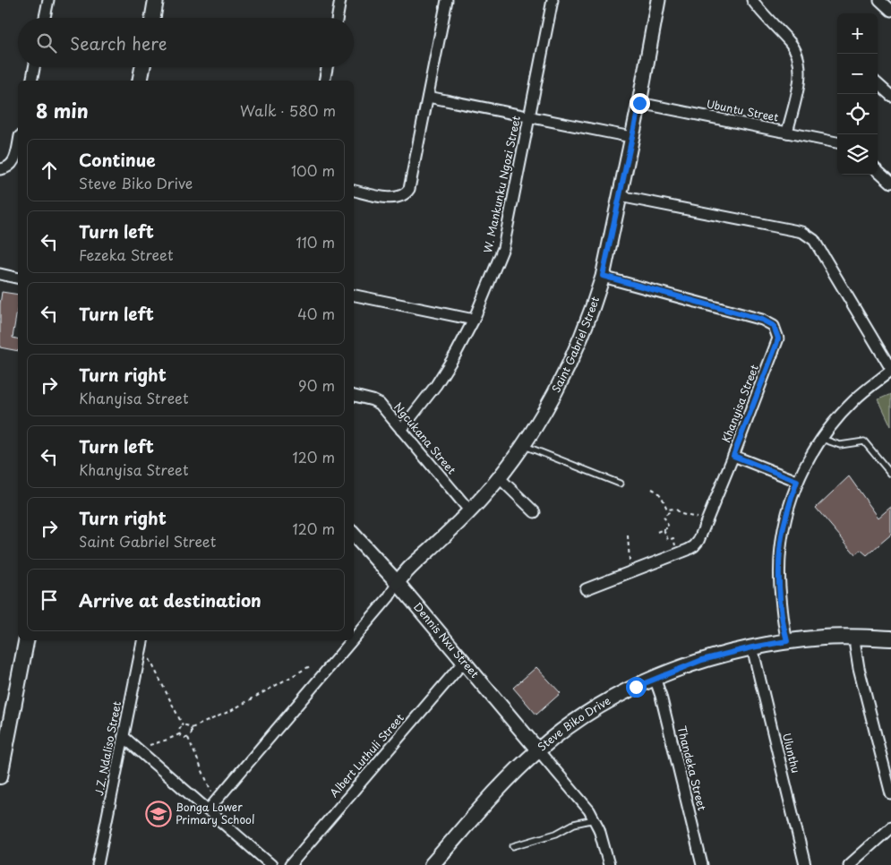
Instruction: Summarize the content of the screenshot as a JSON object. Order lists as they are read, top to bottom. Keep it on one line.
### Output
{"streets":{"main road":["Steve Biko Drive"],"street":["Ubuntu Street","W. Mankunku Ngozi Street","Saint Gabriel Street","Khanyisa Street","Ngcukana Street","Dennis Nxu Street","J.Z. Ndaliso Street","Ulunthu","Albert Luthuli Street","Thandeka Street"]},"crossings":[["Ubuntu Street","Saint Gabriel Street"],["W. Mankunku Ngozi Street","Ngcukana Street"],["Saint Gabriel Street","Khanyisa Street"],["Saint Gabriel Street","Ngcukana Street"],["Saint Gabriel Street","Dennis Nxu Street"],["Dennis Nxu Street","Steve Biko Drive"],["Dennis Nxu Street","Albert Luthuli Street"],["Steve Biko Drive","Ulunthu"],["Steve Biko Drive","Thandeka Street"]],"places":{"school or university":["Bonga Lower Primary School"]},"page":{"map_buttons":["+","−"],"search":"Search here","heading":["8 min","Walk · 580 m"],"list":[["Continue","Steve Biko Drive","100 m"],["Turn left","Fezeka Street","110 m"],["Turn left","40 m"],["Turn right","Khanyisa Street","90 m"],["Turn left","Khanyisa Street","120 m"],["Turn right","Saint Gabriel Street","120 m"],"Arrive at destination"]}}
